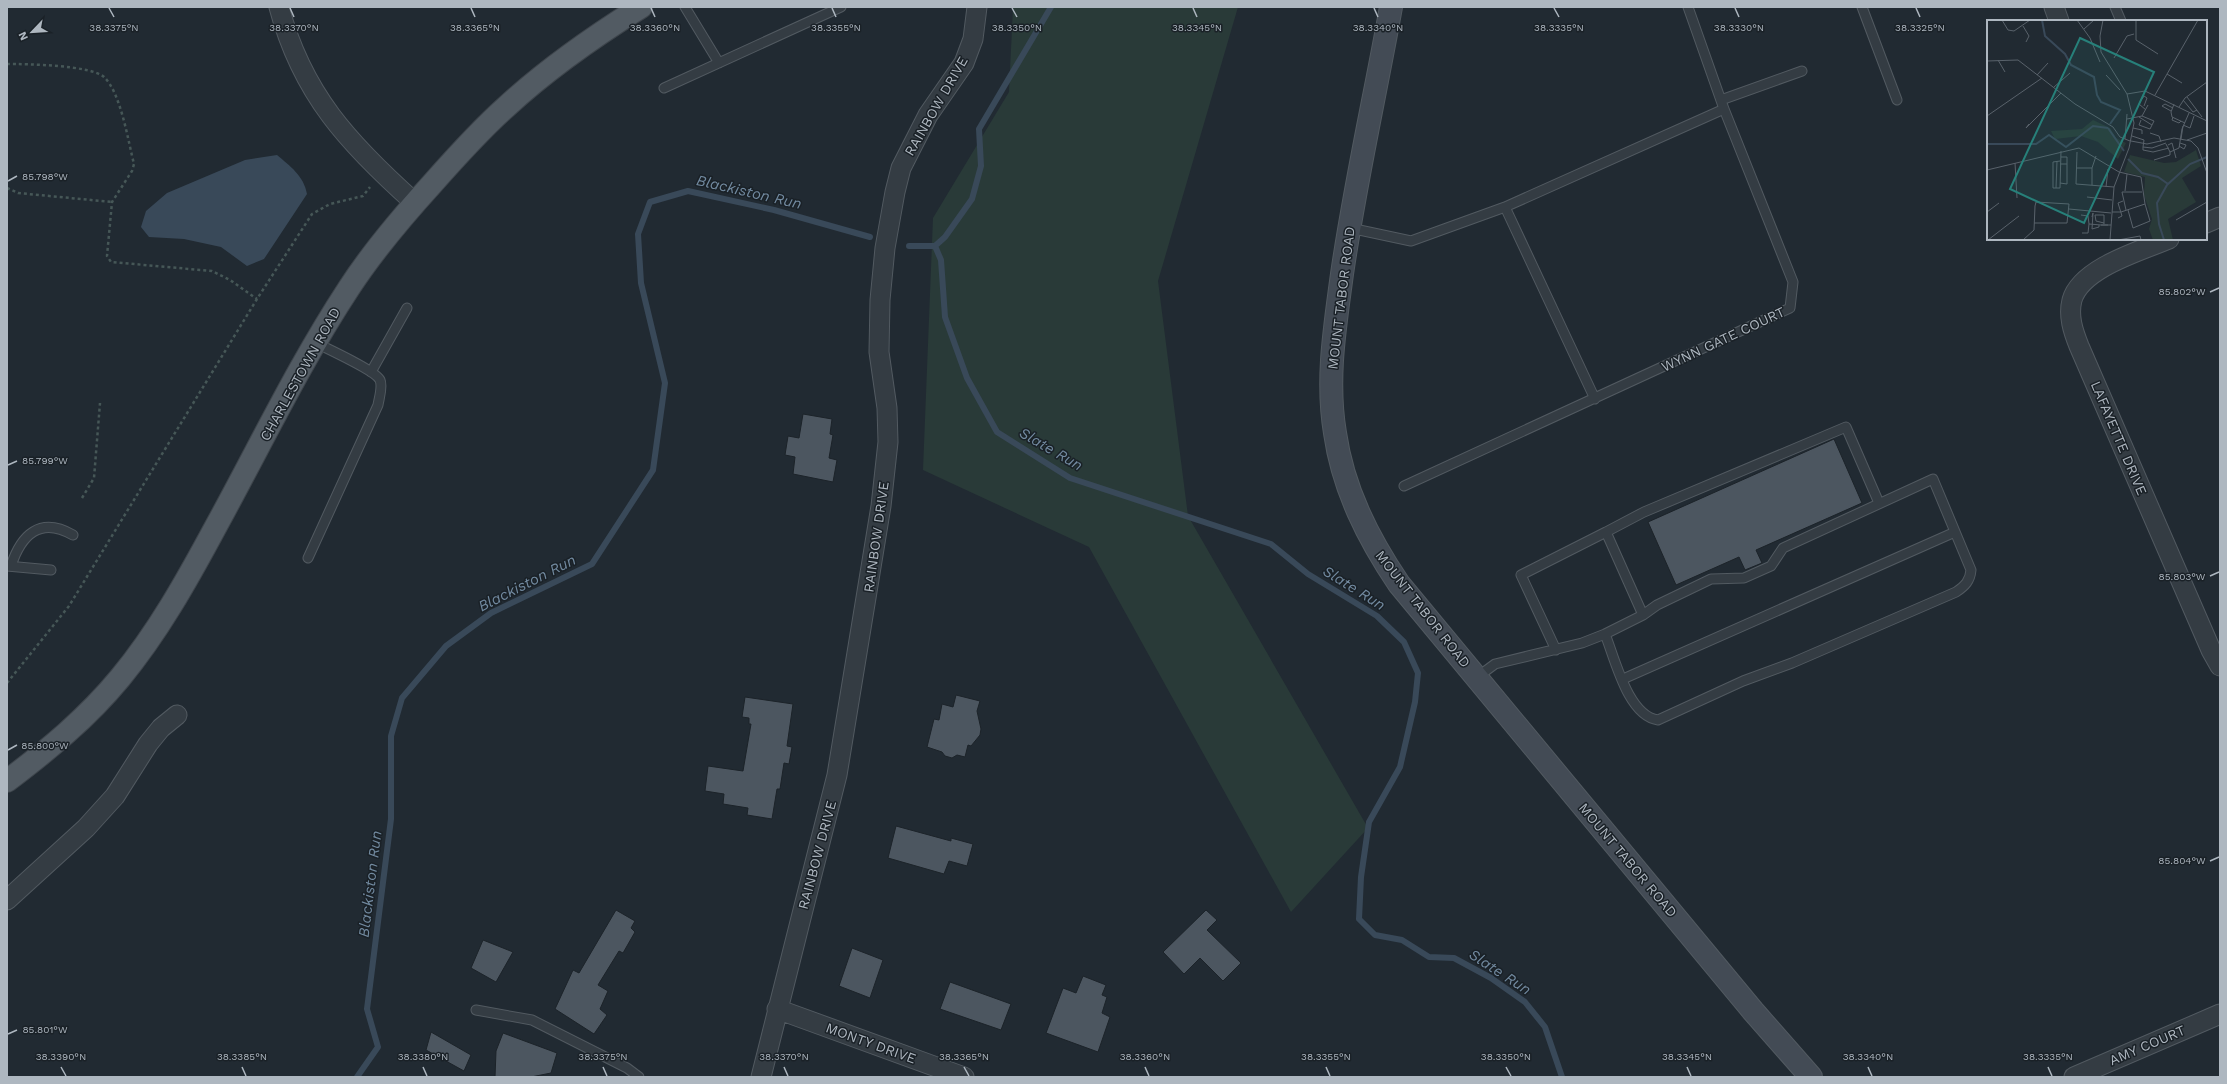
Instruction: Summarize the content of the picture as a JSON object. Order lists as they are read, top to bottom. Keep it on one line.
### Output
{"streets":{"main road":["CHARLESTOWN ROAD"],"street":["RAINBOW DRIVE","MOUNT TABOR ROAD","LAFAYETTE DRIVE","MONTY DRIVE","AMY COURT"],"lane":["WYNN GATE COURT"]},"crossings":[["RAINBOW DRIVE","MONTY DRIVE"]],"water":["Blackiston Run","Slate Run"],"north":"bottom left","coordinates":["38.3375°N","38.3360°N","38.3355°N","38.3370°N","38.3365°N","38.3350°N","38.3345°N","38.3340°N","38.3335°N","38.3330°N","38.3325°N","85.798°W","85.802°W","85.799°W","85.803°W","85.800°W","85.804°W","85.801°W","38.3390°N","38.3385°N","38.3380°N"]}
